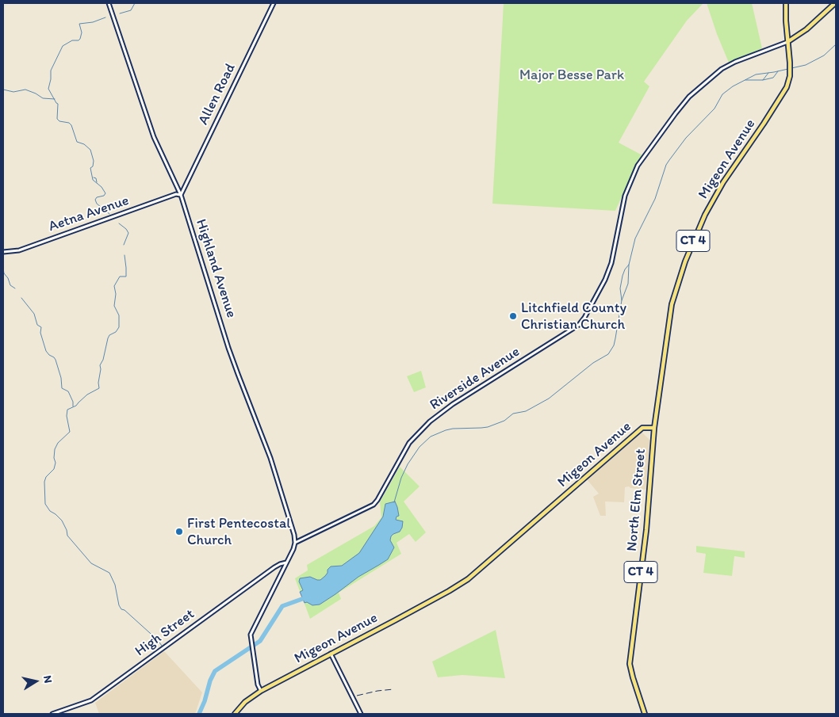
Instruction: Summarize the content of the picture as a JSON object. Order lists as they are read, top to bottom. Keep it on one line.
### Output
{"streets":{"main road":["Migeon Avenue","CT 4","North Elm Street"],"street":["Allen Road","Aetna Avenue","Highland Avenue","Riverside Avenue","High Street"]},"crossings":[["Allen Road","Aetna Avenue"],["Allen Road","Highland Avenue"],["Migeon Avenue","CT 4"],["Migeon Avenue","Riverside Avenue"],["Migeon Avenue","North Elm Street"],["Aetna Avenue","Highland Avenue"],["CT 4","Riverside Avenue"],["Highland Avenue","Riverside Avenue"]],"parks":["Major Besse Park"],"places":["Litchfield County Christian Church","First Pentecostal Church"],"north":"right"}
